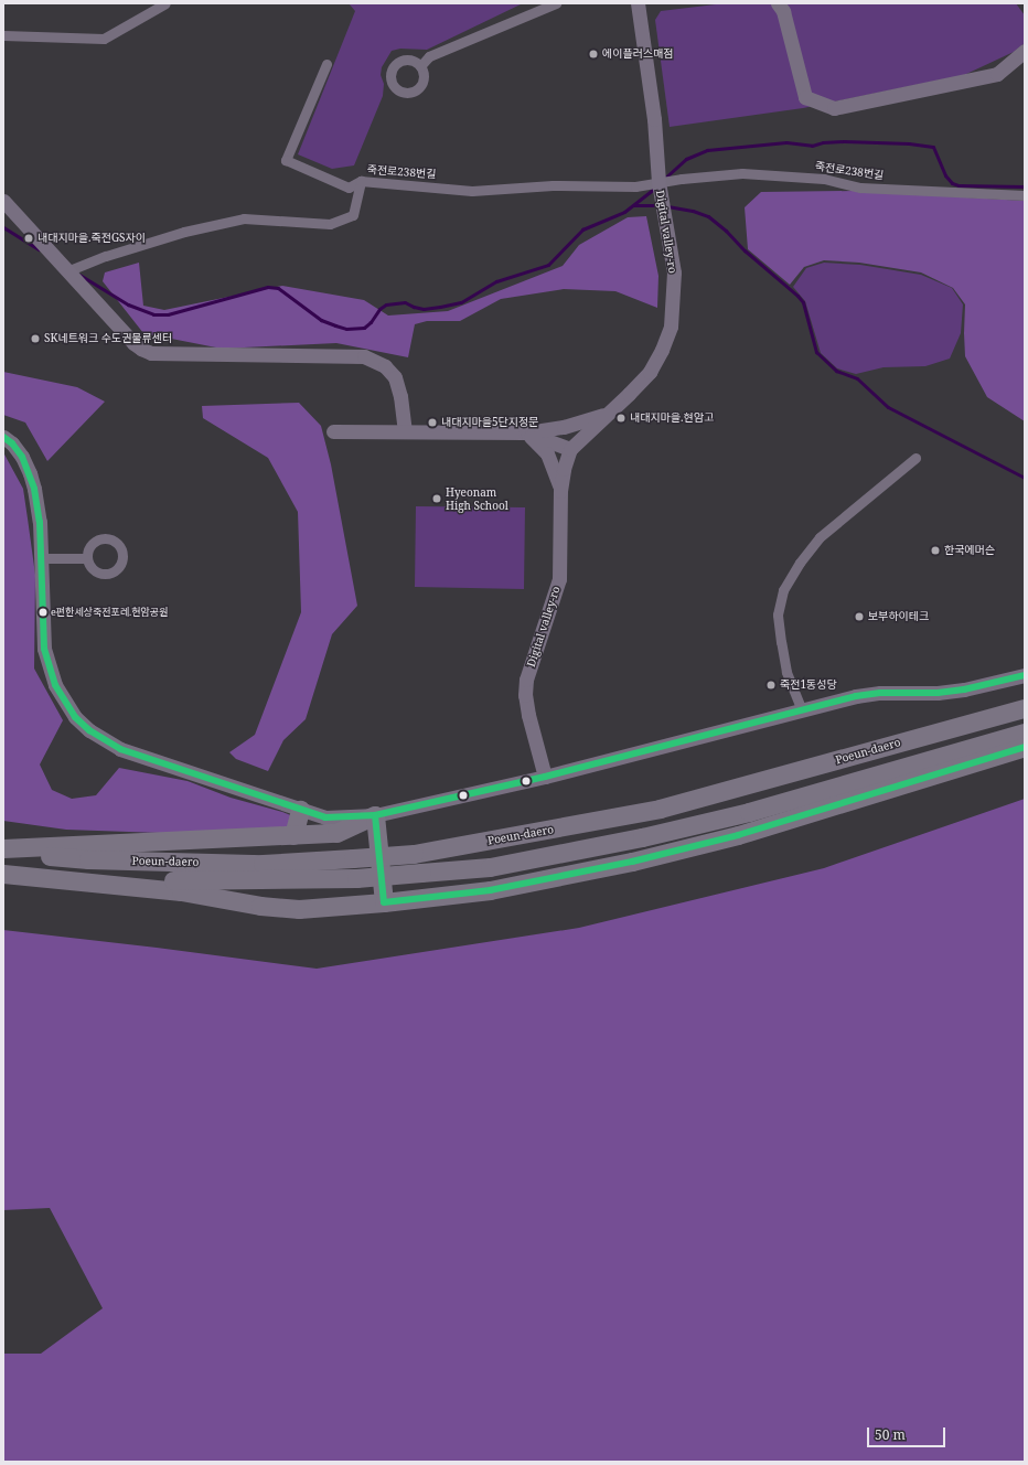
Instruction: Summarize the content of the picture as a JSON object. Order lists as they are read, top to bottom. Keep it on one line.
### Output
{"streets":{"highway":["Poeun-daero"],"street":["죽전로238번길","Digital valley-ro"]},"crossings":[["죽전로238번길","Digital valley-ro"]],"places":["에이플러스매점","내대지마을.죽전GS자이","SK네트워크 수도권물류센터","내대지마을.현암고","내대지마을5단지정문","Hyeonam High School","한국에머슨","e편한세상죽전포레.현암공원","보부하이테크","죽전1동성당"],"scale_bar":"50 m"}
